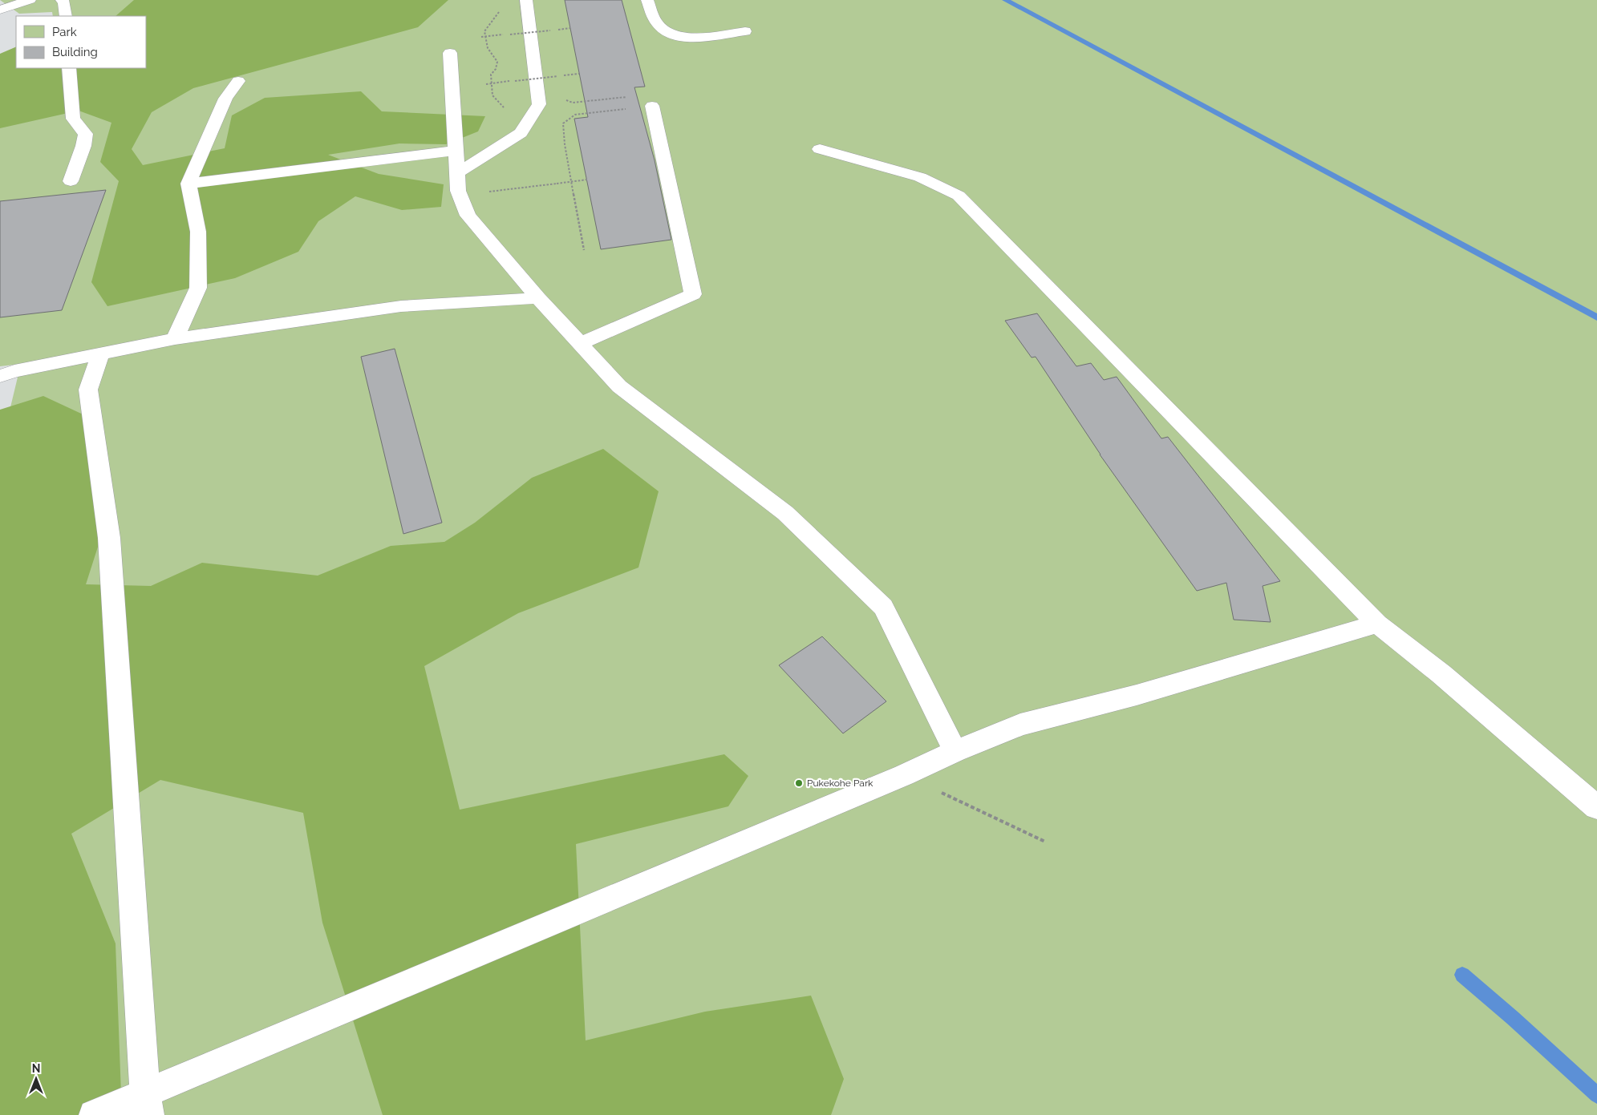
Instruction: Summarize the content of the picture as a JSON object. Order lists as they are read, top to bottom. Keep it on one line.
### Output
{"places":["Pukekohe Park"],"legend":["Park","Building"],"north":"top"}
